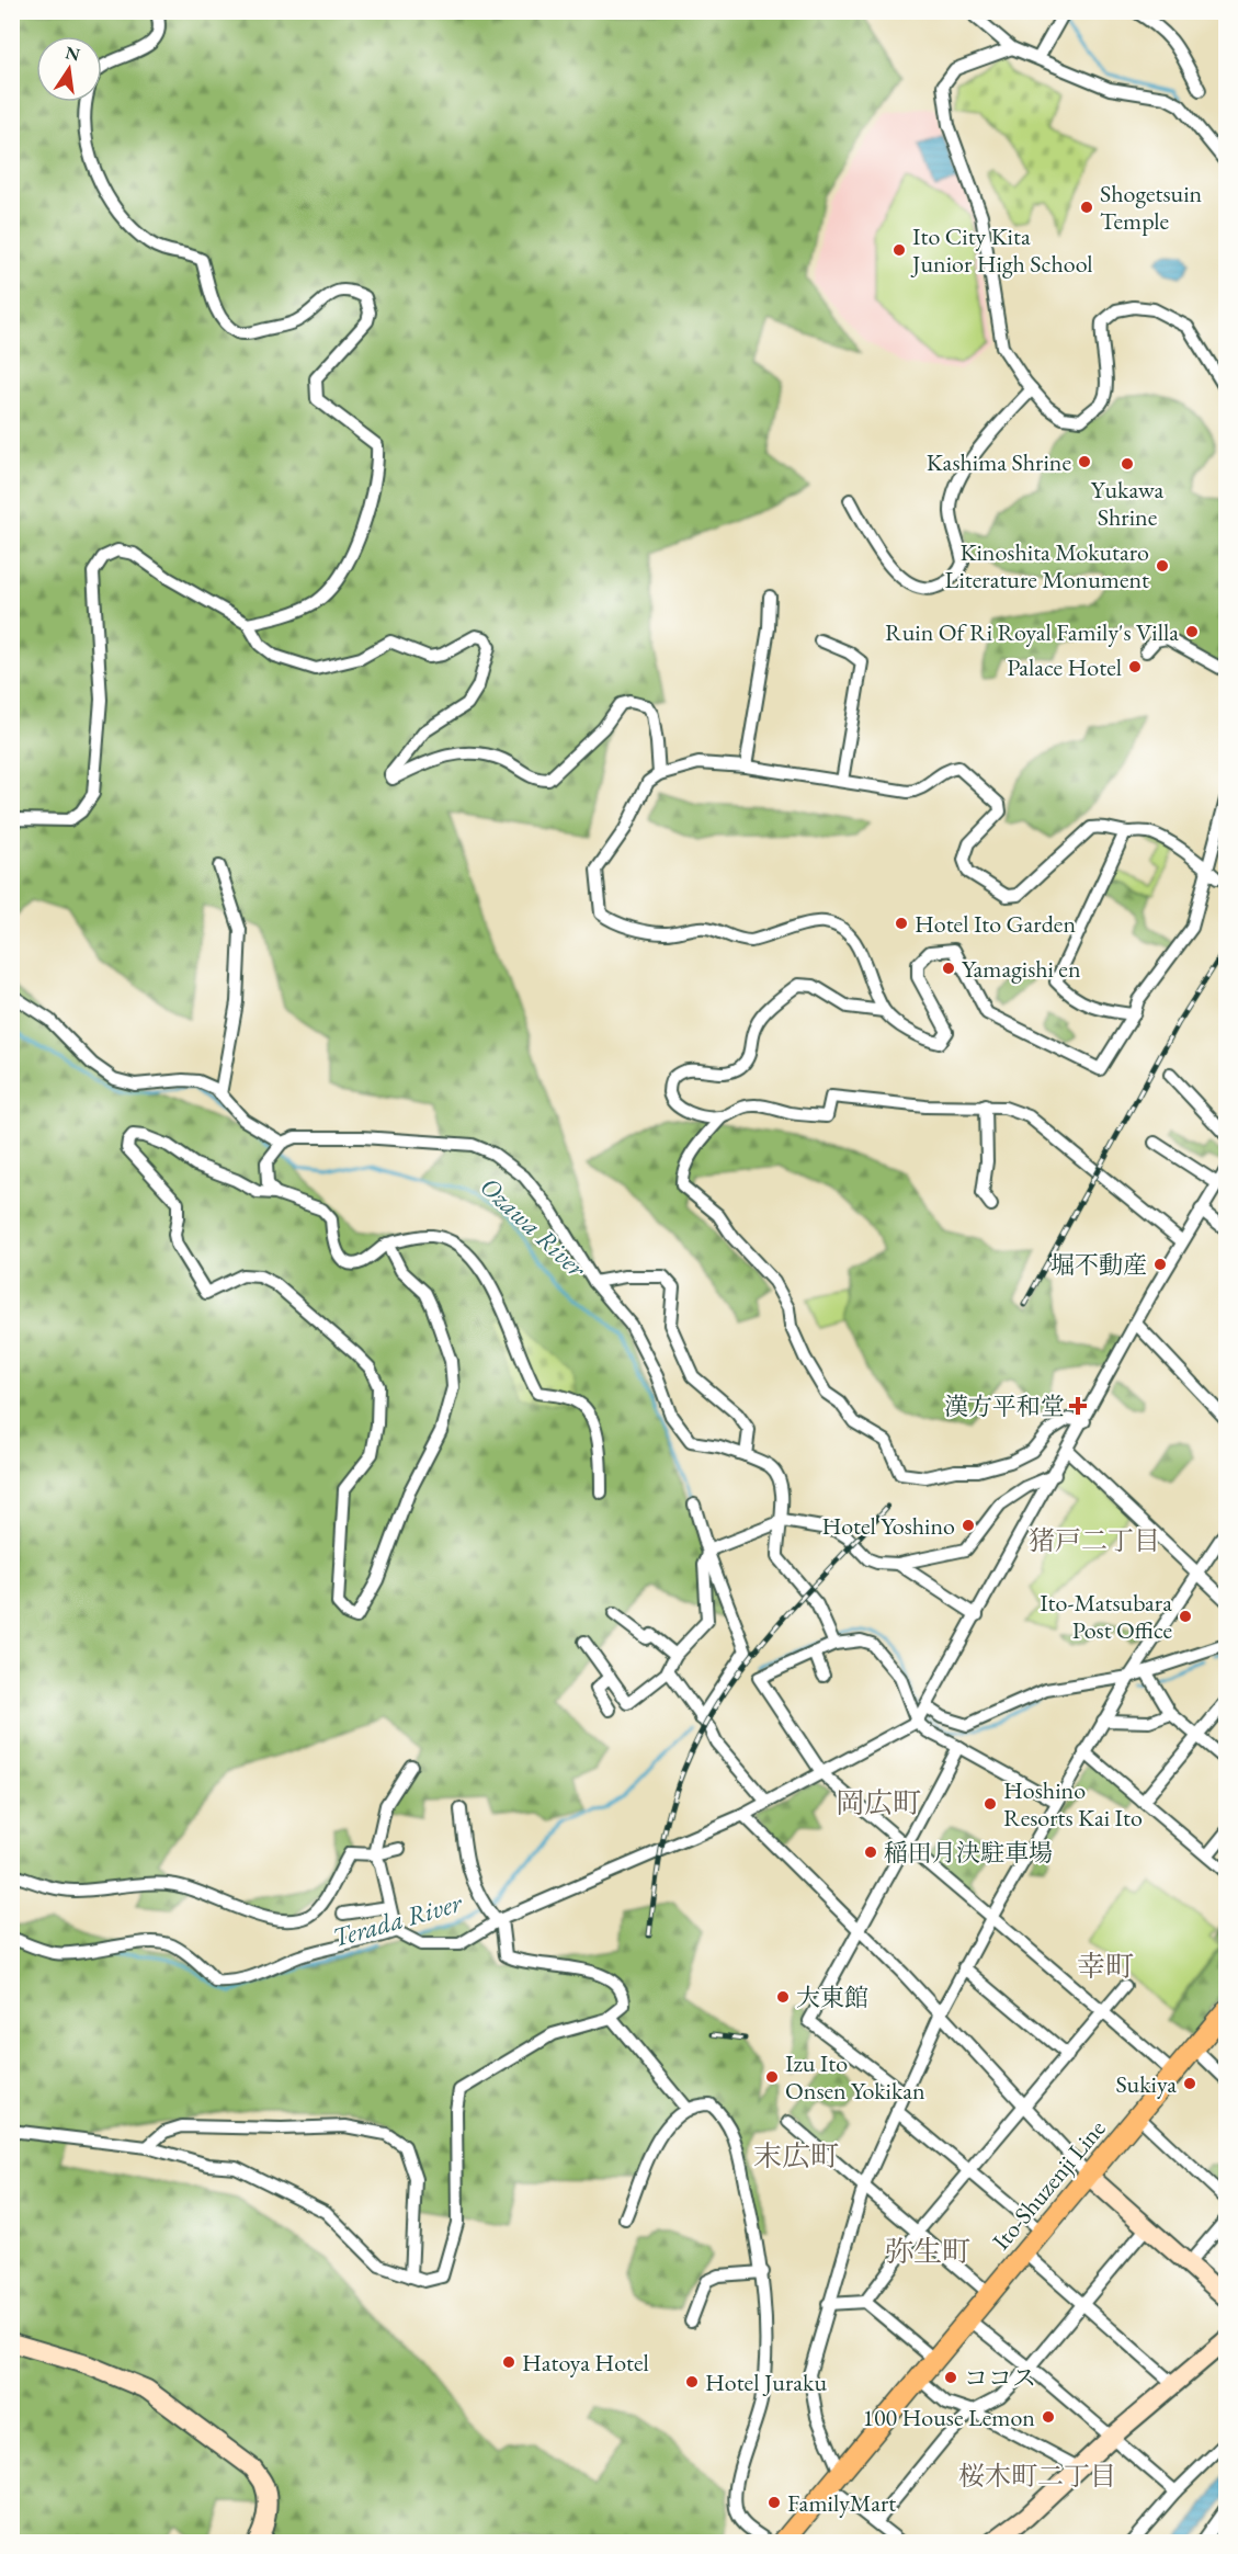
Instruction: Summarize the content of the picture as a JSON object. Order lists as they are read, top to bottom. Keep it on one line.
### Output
{"streets":{"main road":["Ito-Shuzenji Line"]},"districts":["猪戸二丁目","岡広町","幸町","末広町","弥生町","桜木町二丁目"],"water":["Ozawa River","Terada River"],"places":{"other":["Shogetsuin Temple","Ito City Kita Junior High School","Kashima Shrine","Yukawa Shrine","Kinoshita Mokutaro Literature Monument","Ruin Of Ri Royal Family's Villa","Palace Hotel","Hotel Ito Garden","Yamagishi en","堀不動産","Hotel Yoshino","Ito-Matsubara Post Office","Hoshino Resorts Kai Ito","稲田月決駐車場","大東館","Izu Ito Onsen Yokikan","Sukiya","Hatoya Hotel","ココス","Hotel Juraku","100 House Lemon","FamilyMart"],"health":["漢方平和堂"]},"north":"top"}
